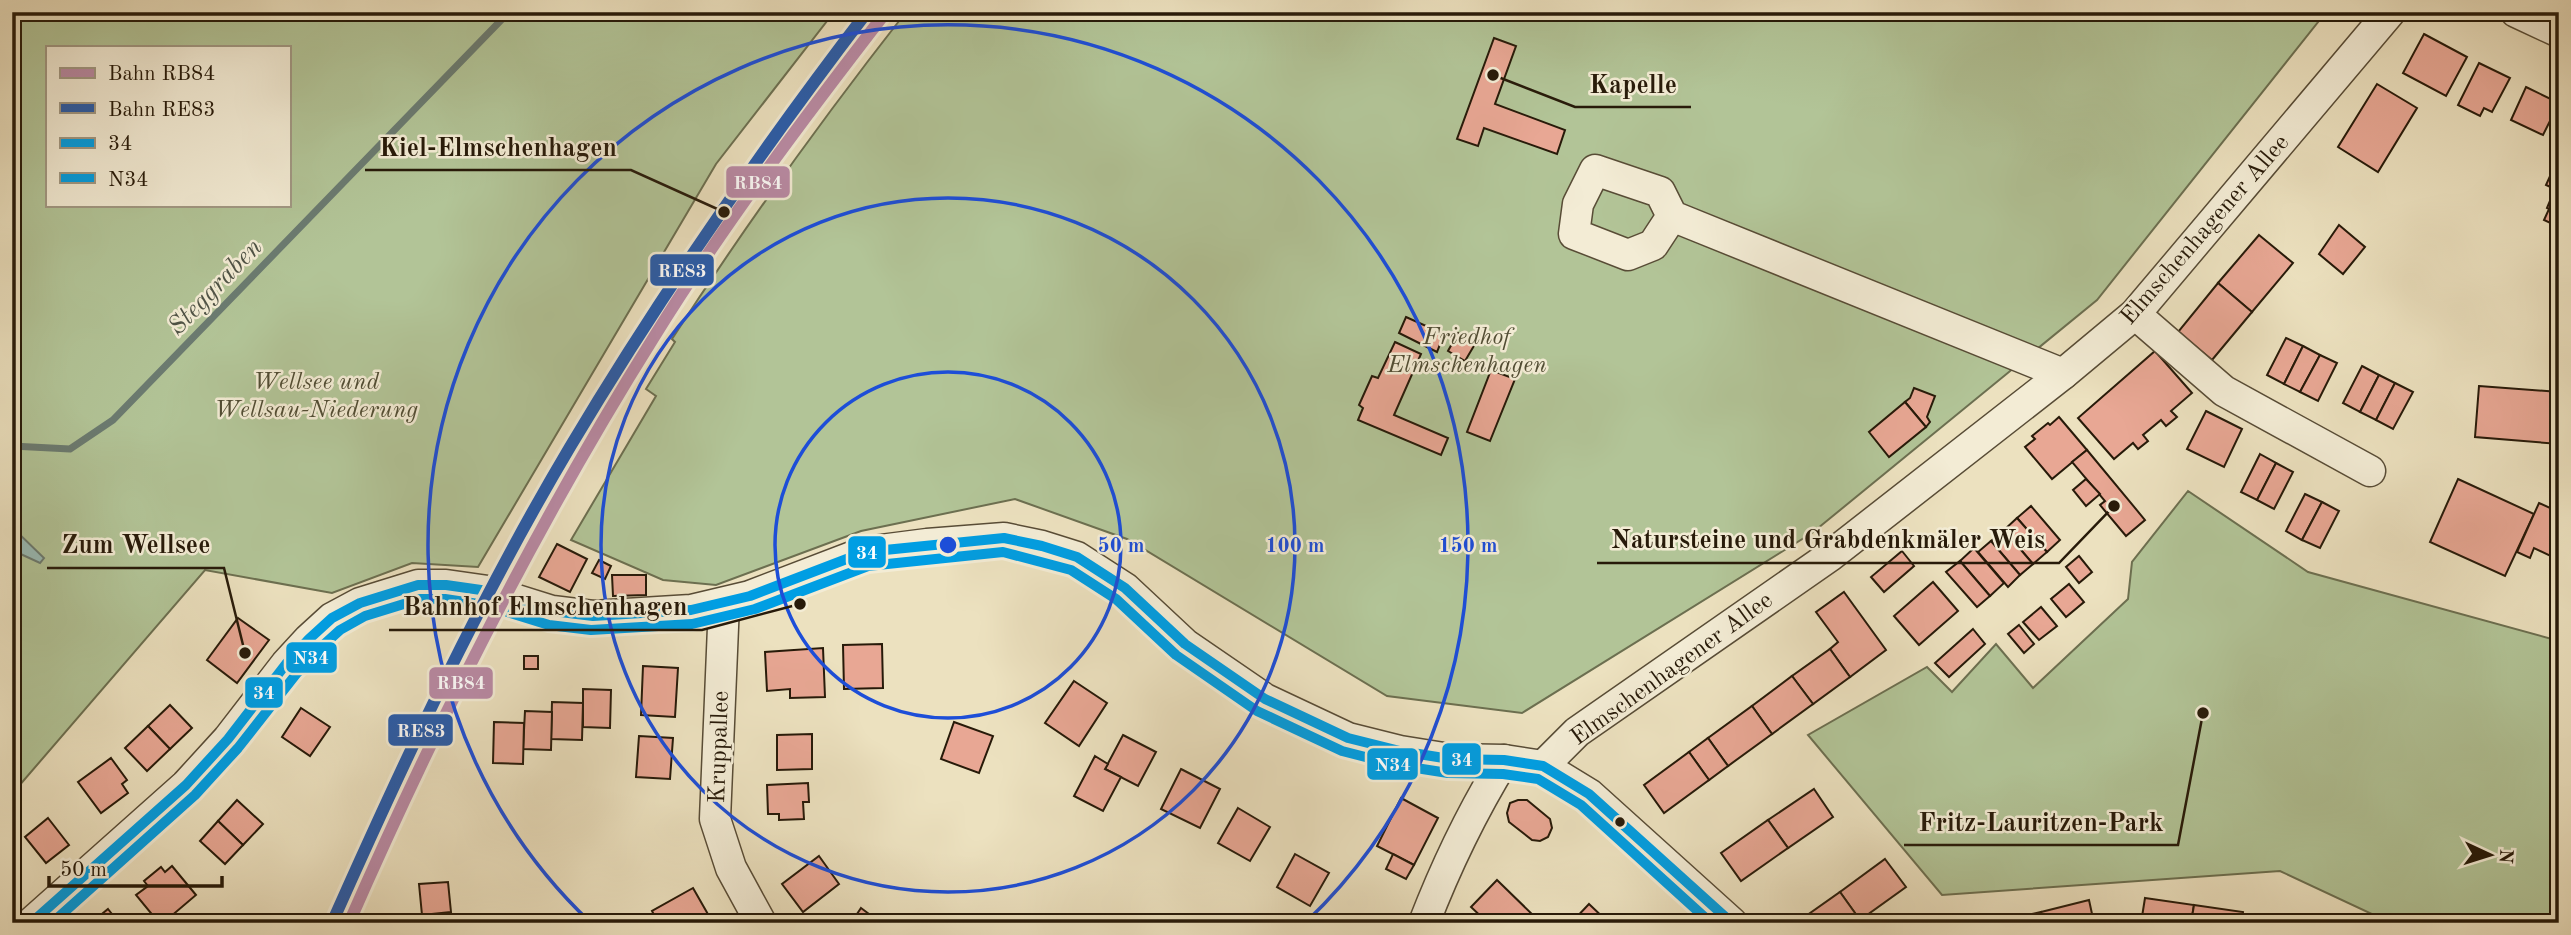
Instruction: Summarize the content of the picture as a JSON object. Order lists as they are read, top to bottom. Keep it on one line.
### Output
{"streets":{"street":["Elmschenhagener Allee","Kruppallee"]},"water":["Steggraben"],"parks":["Friedhof Elmschenhagen","Wellsee und Wellsau-Niederung"],"places":["Kapelle","Kiel-Elmschenhagen","Natursteine und Grabdenkmäler Weis","Bahnhof Elmschenhagen","Zum Wellsee","Fritz-Lauritzen-Park"],"lines":["rail line RB84","rail line RE83","transit line 34","transit line N34"],"legend":["Bahn RB84","Bahn RE83","34","N34"],"scale_bar":"50 m","north":"right","rings":["50 m","100 m","150 m"]}
